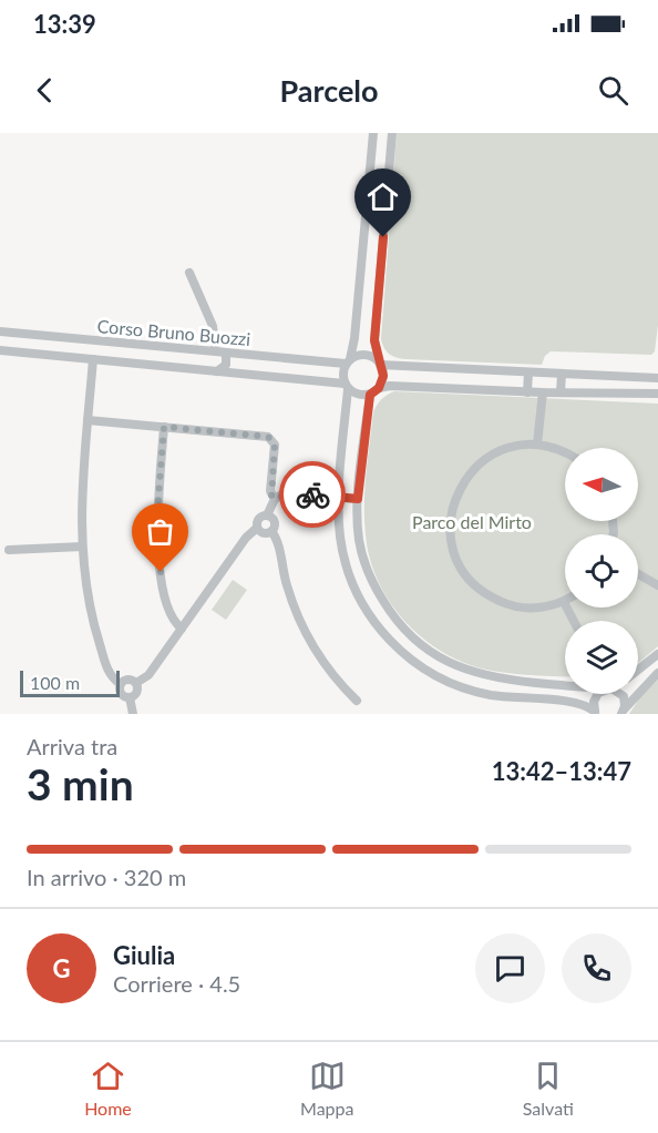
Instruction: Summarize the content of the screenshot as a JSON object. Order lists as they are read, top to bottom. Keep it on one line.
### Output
{"streets":{"street":["Corso Bruno Buozzi"]},"parks":["Parco del Mirto"],"scale_bar":"100 m","north":"left","page":{"status":"13:39","header":"Parcelo","scale":"100 m","heading":["3 min","Arriva tra","13:42–13:47"],"panel":["Giulia","Corriere · 4.5"],"bar":"In arrivo · 320 m","round":"G","tabs":["Home","Mappa","Salvati"]}}
